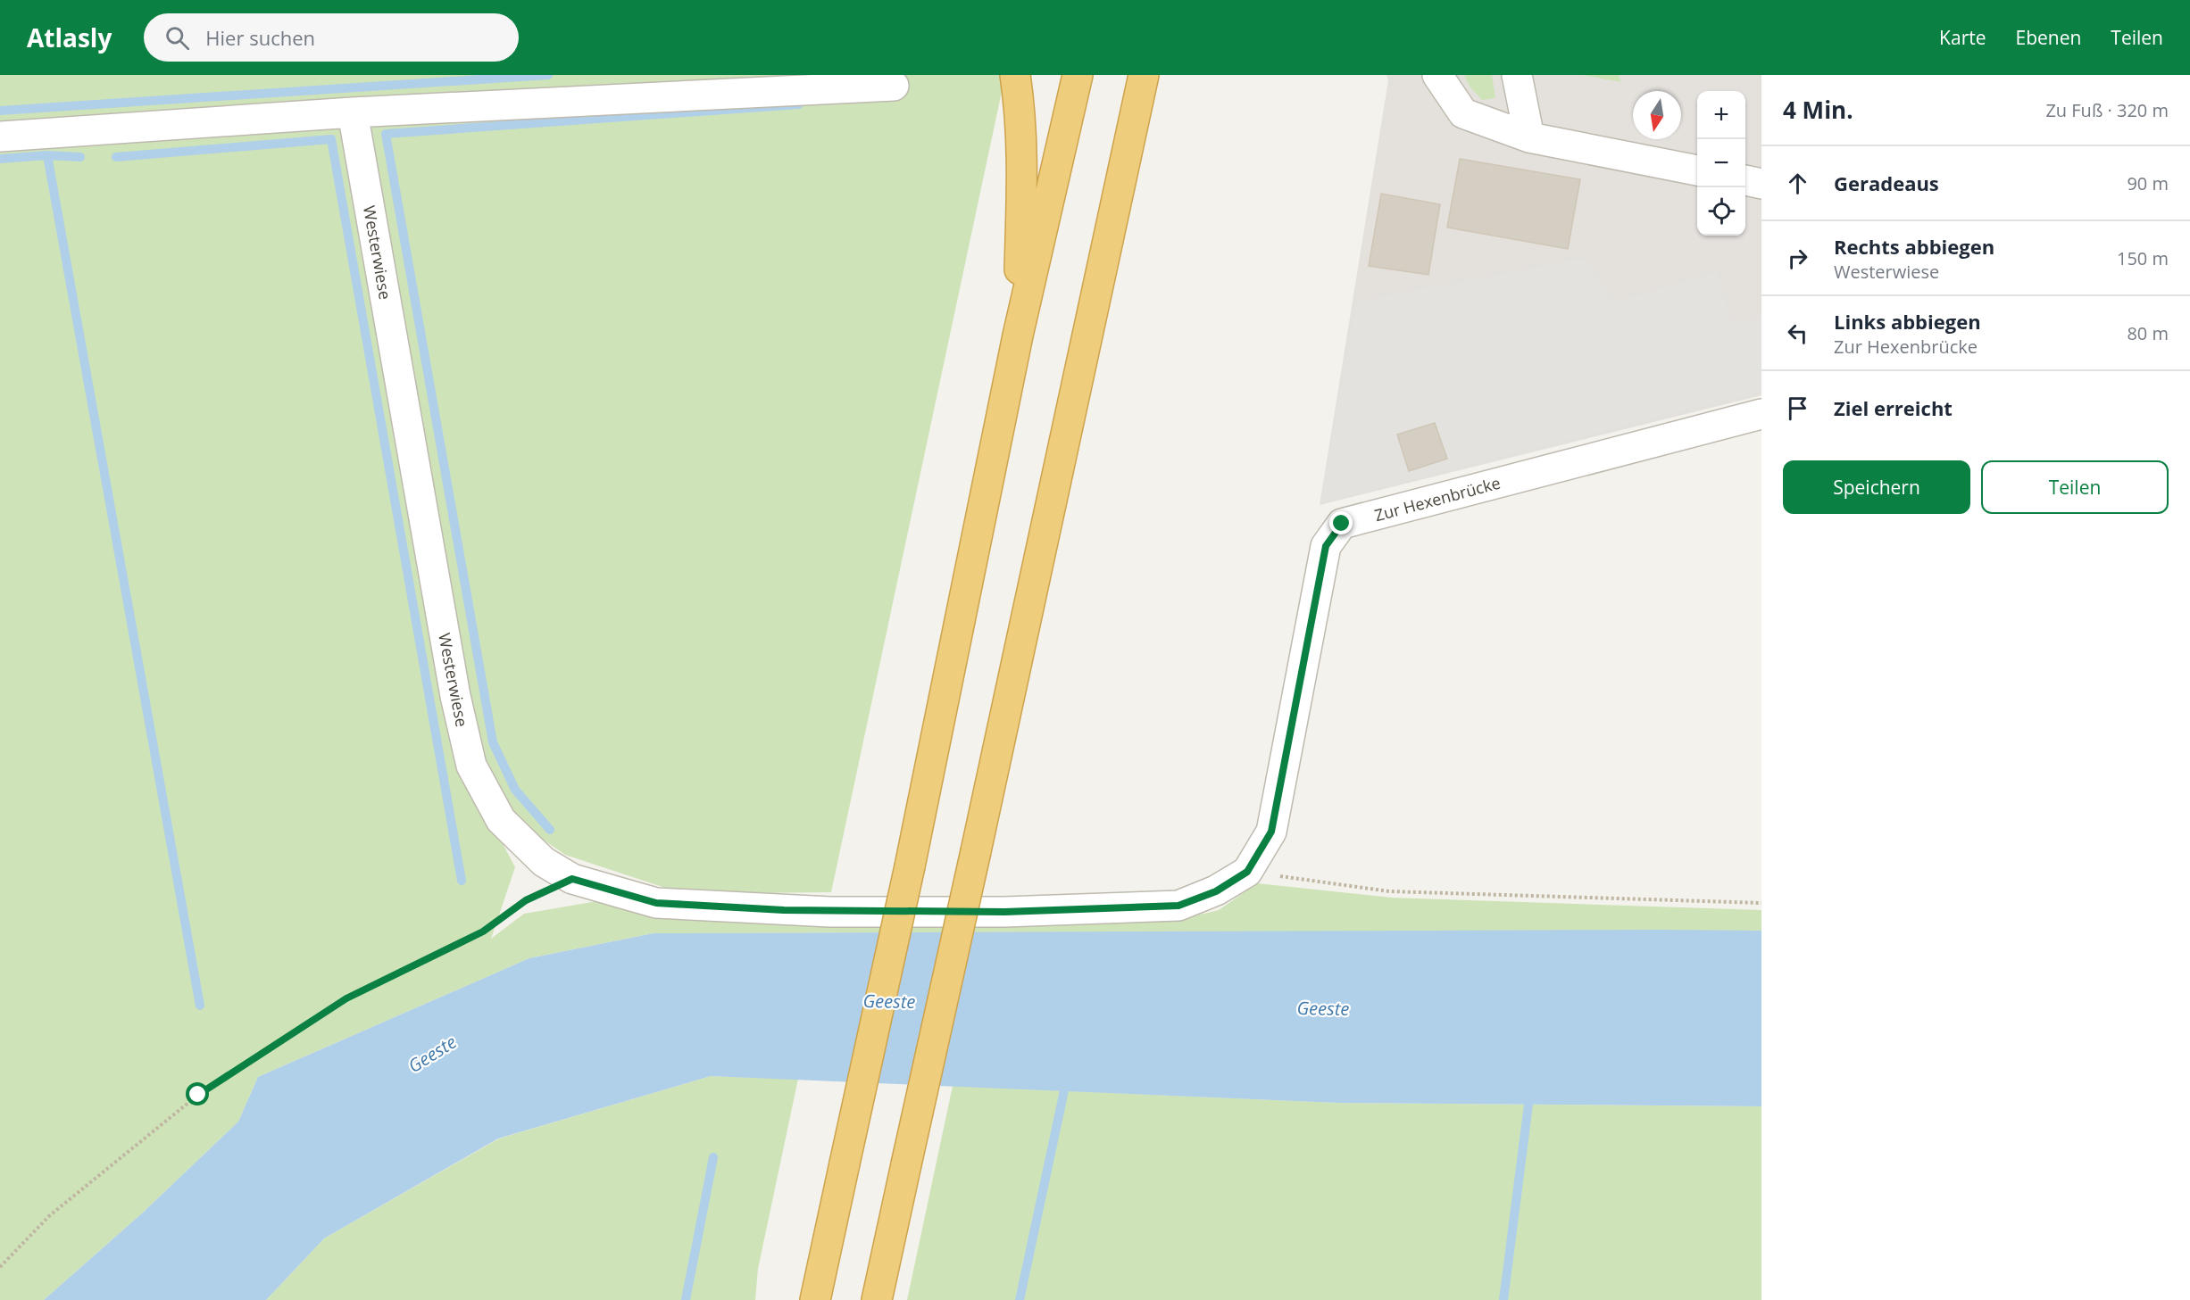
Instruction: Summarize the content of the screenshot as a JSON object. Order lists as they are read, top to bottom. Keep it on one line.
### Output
{"streets":{"street":["Westerwiese","Zur Hexenbrücke"]},"crossings":[["Westerwiese","Zur Hexenbrücke"]],"water":["Geeste"],"north":"bottom","page":{"header":"Atlasly","search":"Hier suchen","nav":["Karte","Ebenen","Teilen"],"heading":["4 Min.","Zu Fuß · 320 m"],"map_buttons":["+","−"],"list":[["Geradeaus","90 m"],["Rechts abbiegen","Westerwiese","150 m"],["Links abbiegen","Zur Hexenbrücke","80 m"],"Ziel erreicht"],"buttons":["Speichern","Teilen"]}}
